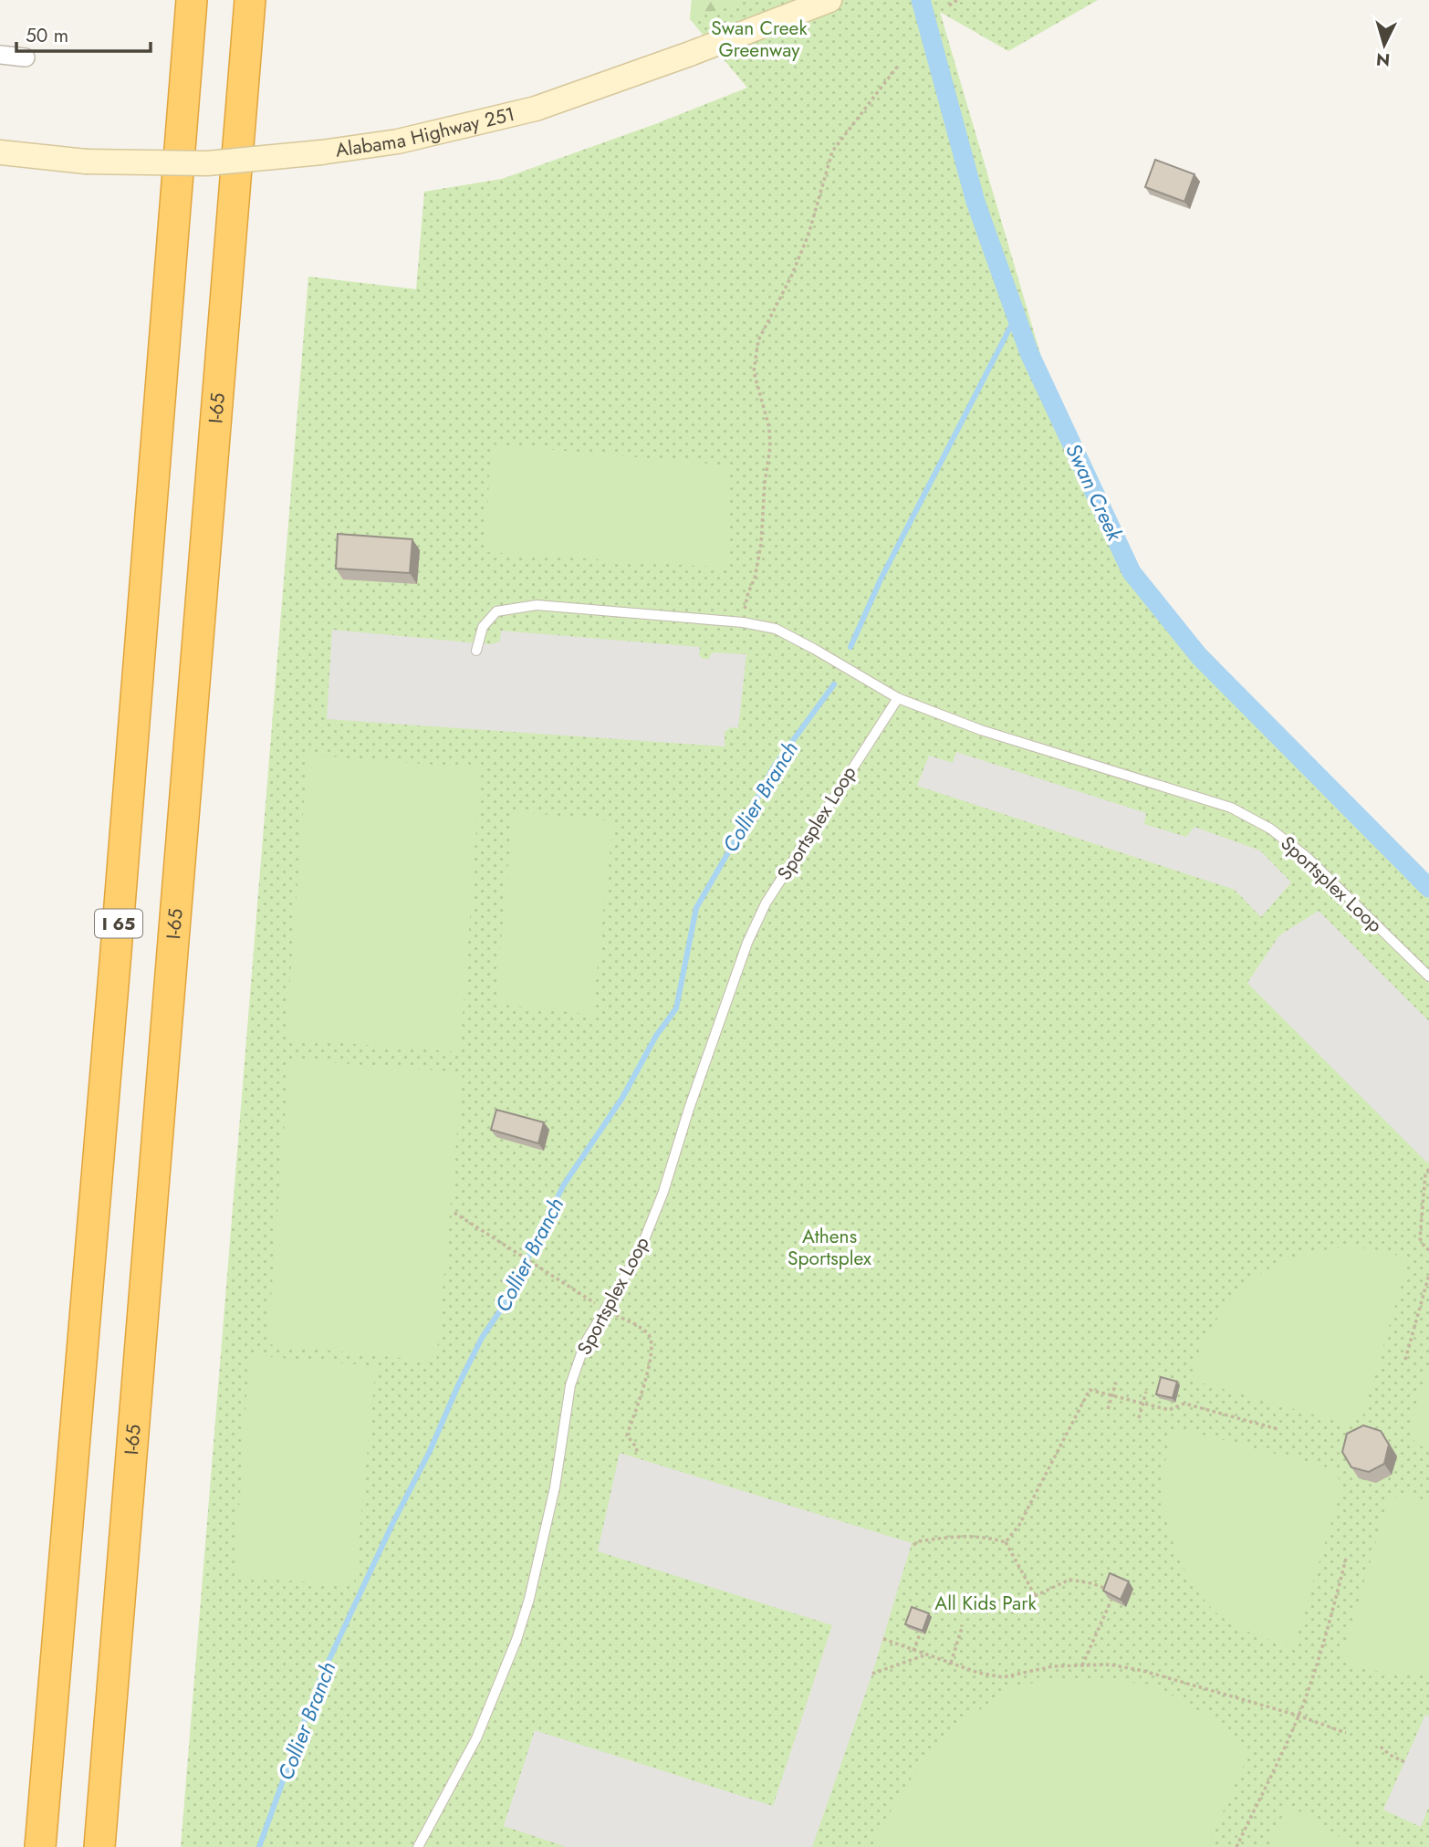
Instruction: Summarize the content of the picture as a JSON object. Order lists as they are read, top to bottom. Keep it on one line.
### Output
{"streets":{"highway":["I-65","I 65"],"main road":["Alabama Highway 251"],"lane":["Sportsplex Loop"]},"water":["Swan Creek","Collier Branch"],"parks":["Swan Creek Greenway","Athens Sportsplex","All Kids Park"],"scale_bar":"50 m","north":"bottom"}
